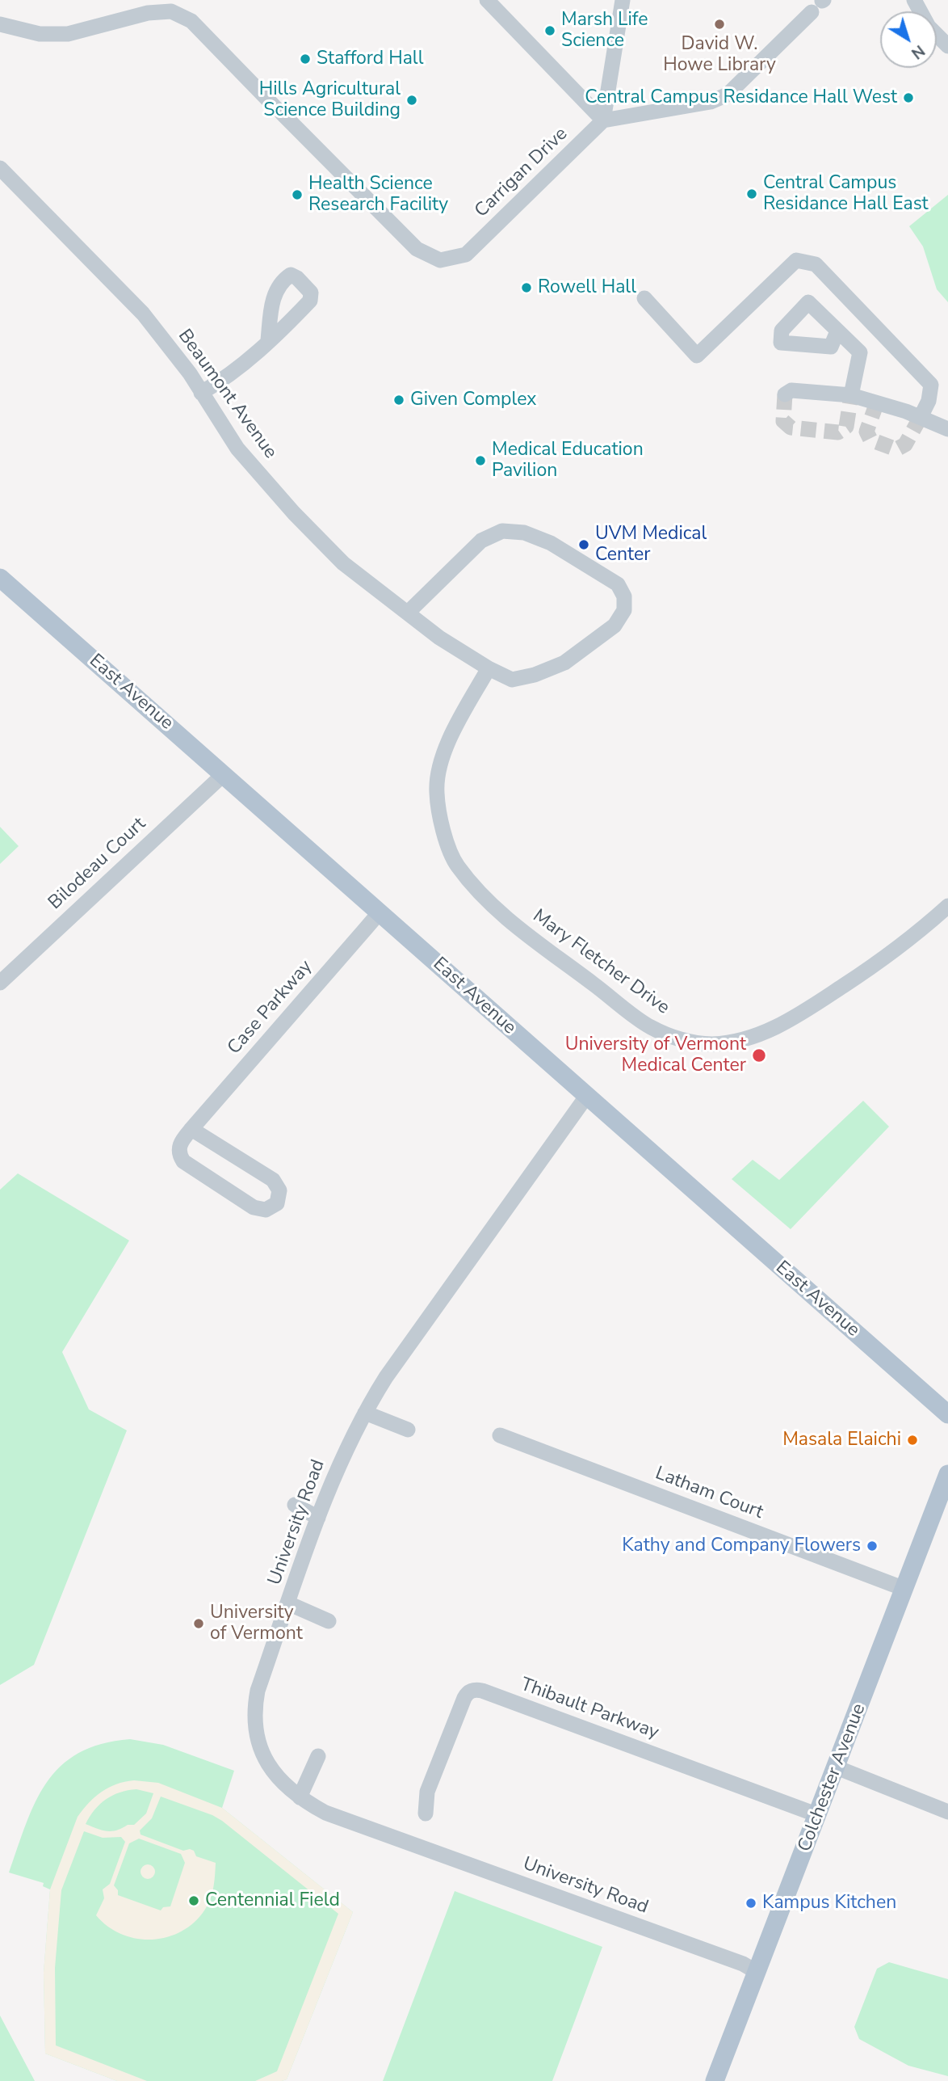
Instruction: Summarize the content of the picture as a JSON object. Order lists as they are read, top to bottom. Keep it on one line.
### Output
{"streets":{"main road":["East Avenue","Colchester Avenue"],"street":["Carrigan Drive","Beaumont Avenue","Bilodeau Court","Mary Fletcher Drive","Case Parkway","Latham Court","University Road","Thibault Parkway"]},"crossings":[["Beaumont Avenue","Mary Fletcher Drive"],["East Avenue","Bilodeau Court"],["East Avenue","Case Parkway"],["East Avenue","University Road"],["Latham Court","Colchester Avenue"],["University Road","Colchester Avenue"],["Thibault Parkway","Colchester Avenue"]],"places":["David W. Howe Library","Marsh Life Science","Stafford Hall","Central Campus Residance Hall West","Hills Agricultural Science Building","Central Campus Residance Hall East","Health Science Research Facility","Rowell Hall","Given Complex","Medical Education Pavilion","UVM Medical Center","University of Vermont Medical Center","Masala Elaichi","Kathy and Company Flowers","University of Vermont","Centennial Field","Kampus Kitchen"],"north":"bottom right"}
